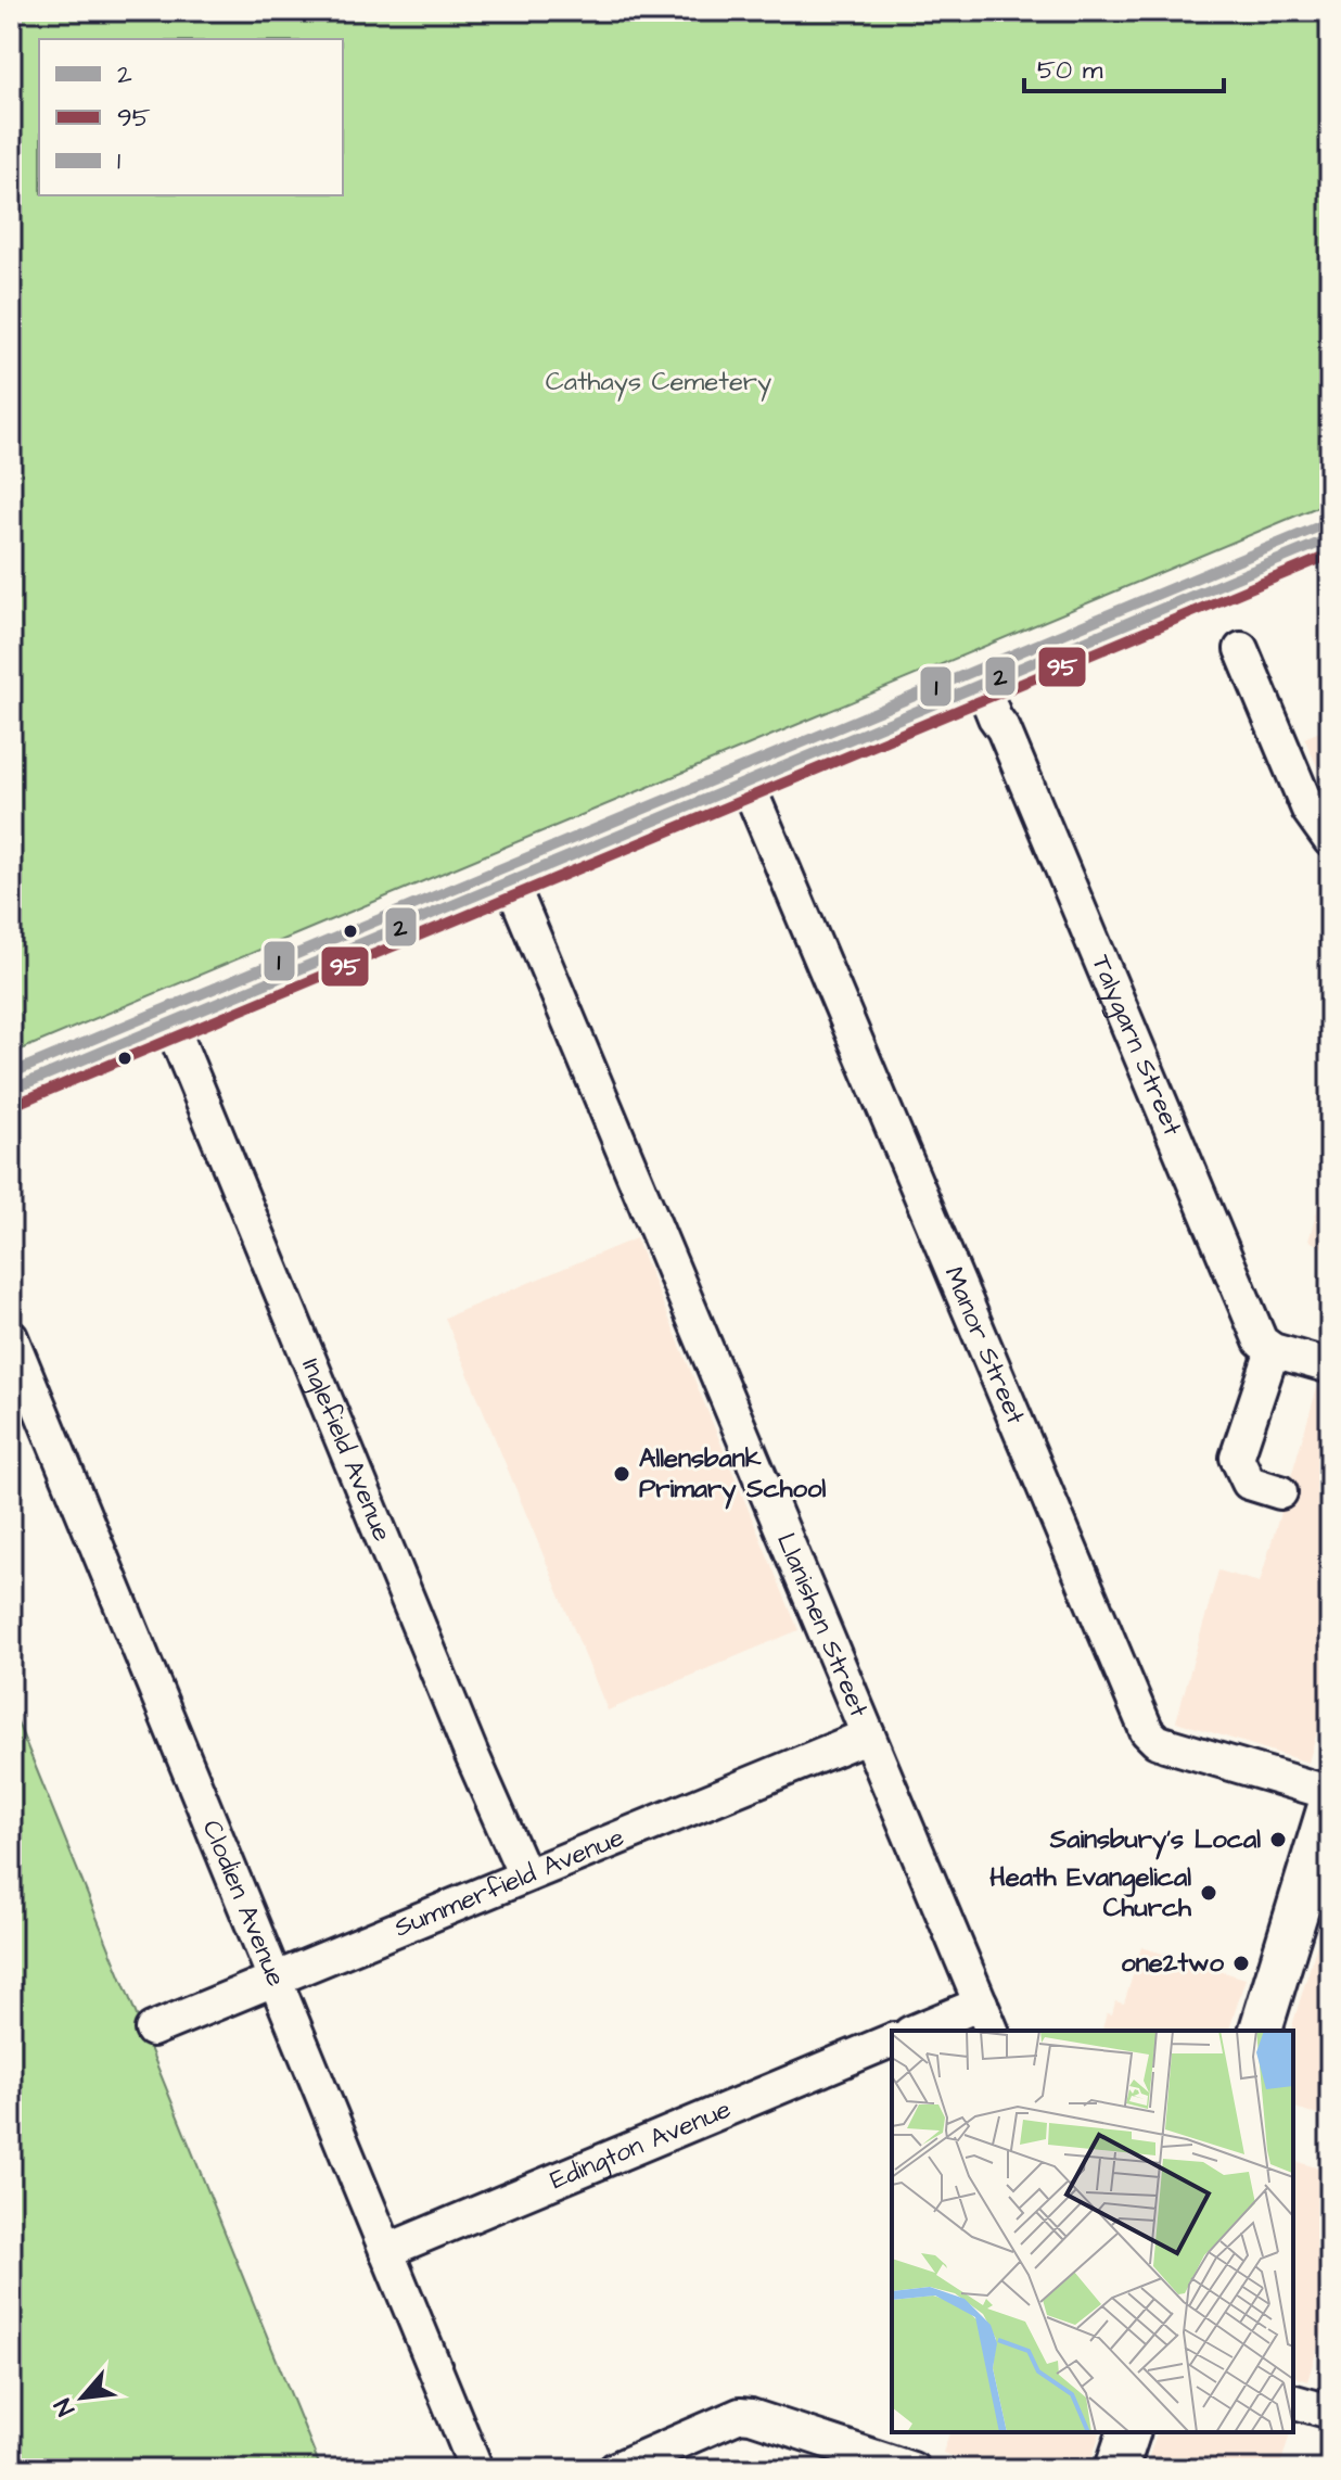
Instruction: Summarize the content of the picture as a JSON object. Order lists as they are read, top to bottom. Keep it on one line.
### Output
{"streets":{"street":["Talygarn Street","Manor Street","Inglefield Avenue","Llanishen Street","Summerfield Avenue","Clodien Avenue","Edington Avenue"]},"crossings":[["Inglefield Avenue","Summerfield Avenue"],["Llanishen Street","Summerfield Avenue"],["Summerfield Avenue","Clodien Avenue"],["Clodien Avenue","Edington Avenue"]],"parks":["Cathays Cemetery"],"places":["Allensbank Primary School","Sainsbury's Local","Heath Evangelical Church","one2two"],"lines":["transit line 1","transit line 2","transit line 95"],"legend":["2","95","1"],"scale_bar":"50 m","north":"bottom left"}
